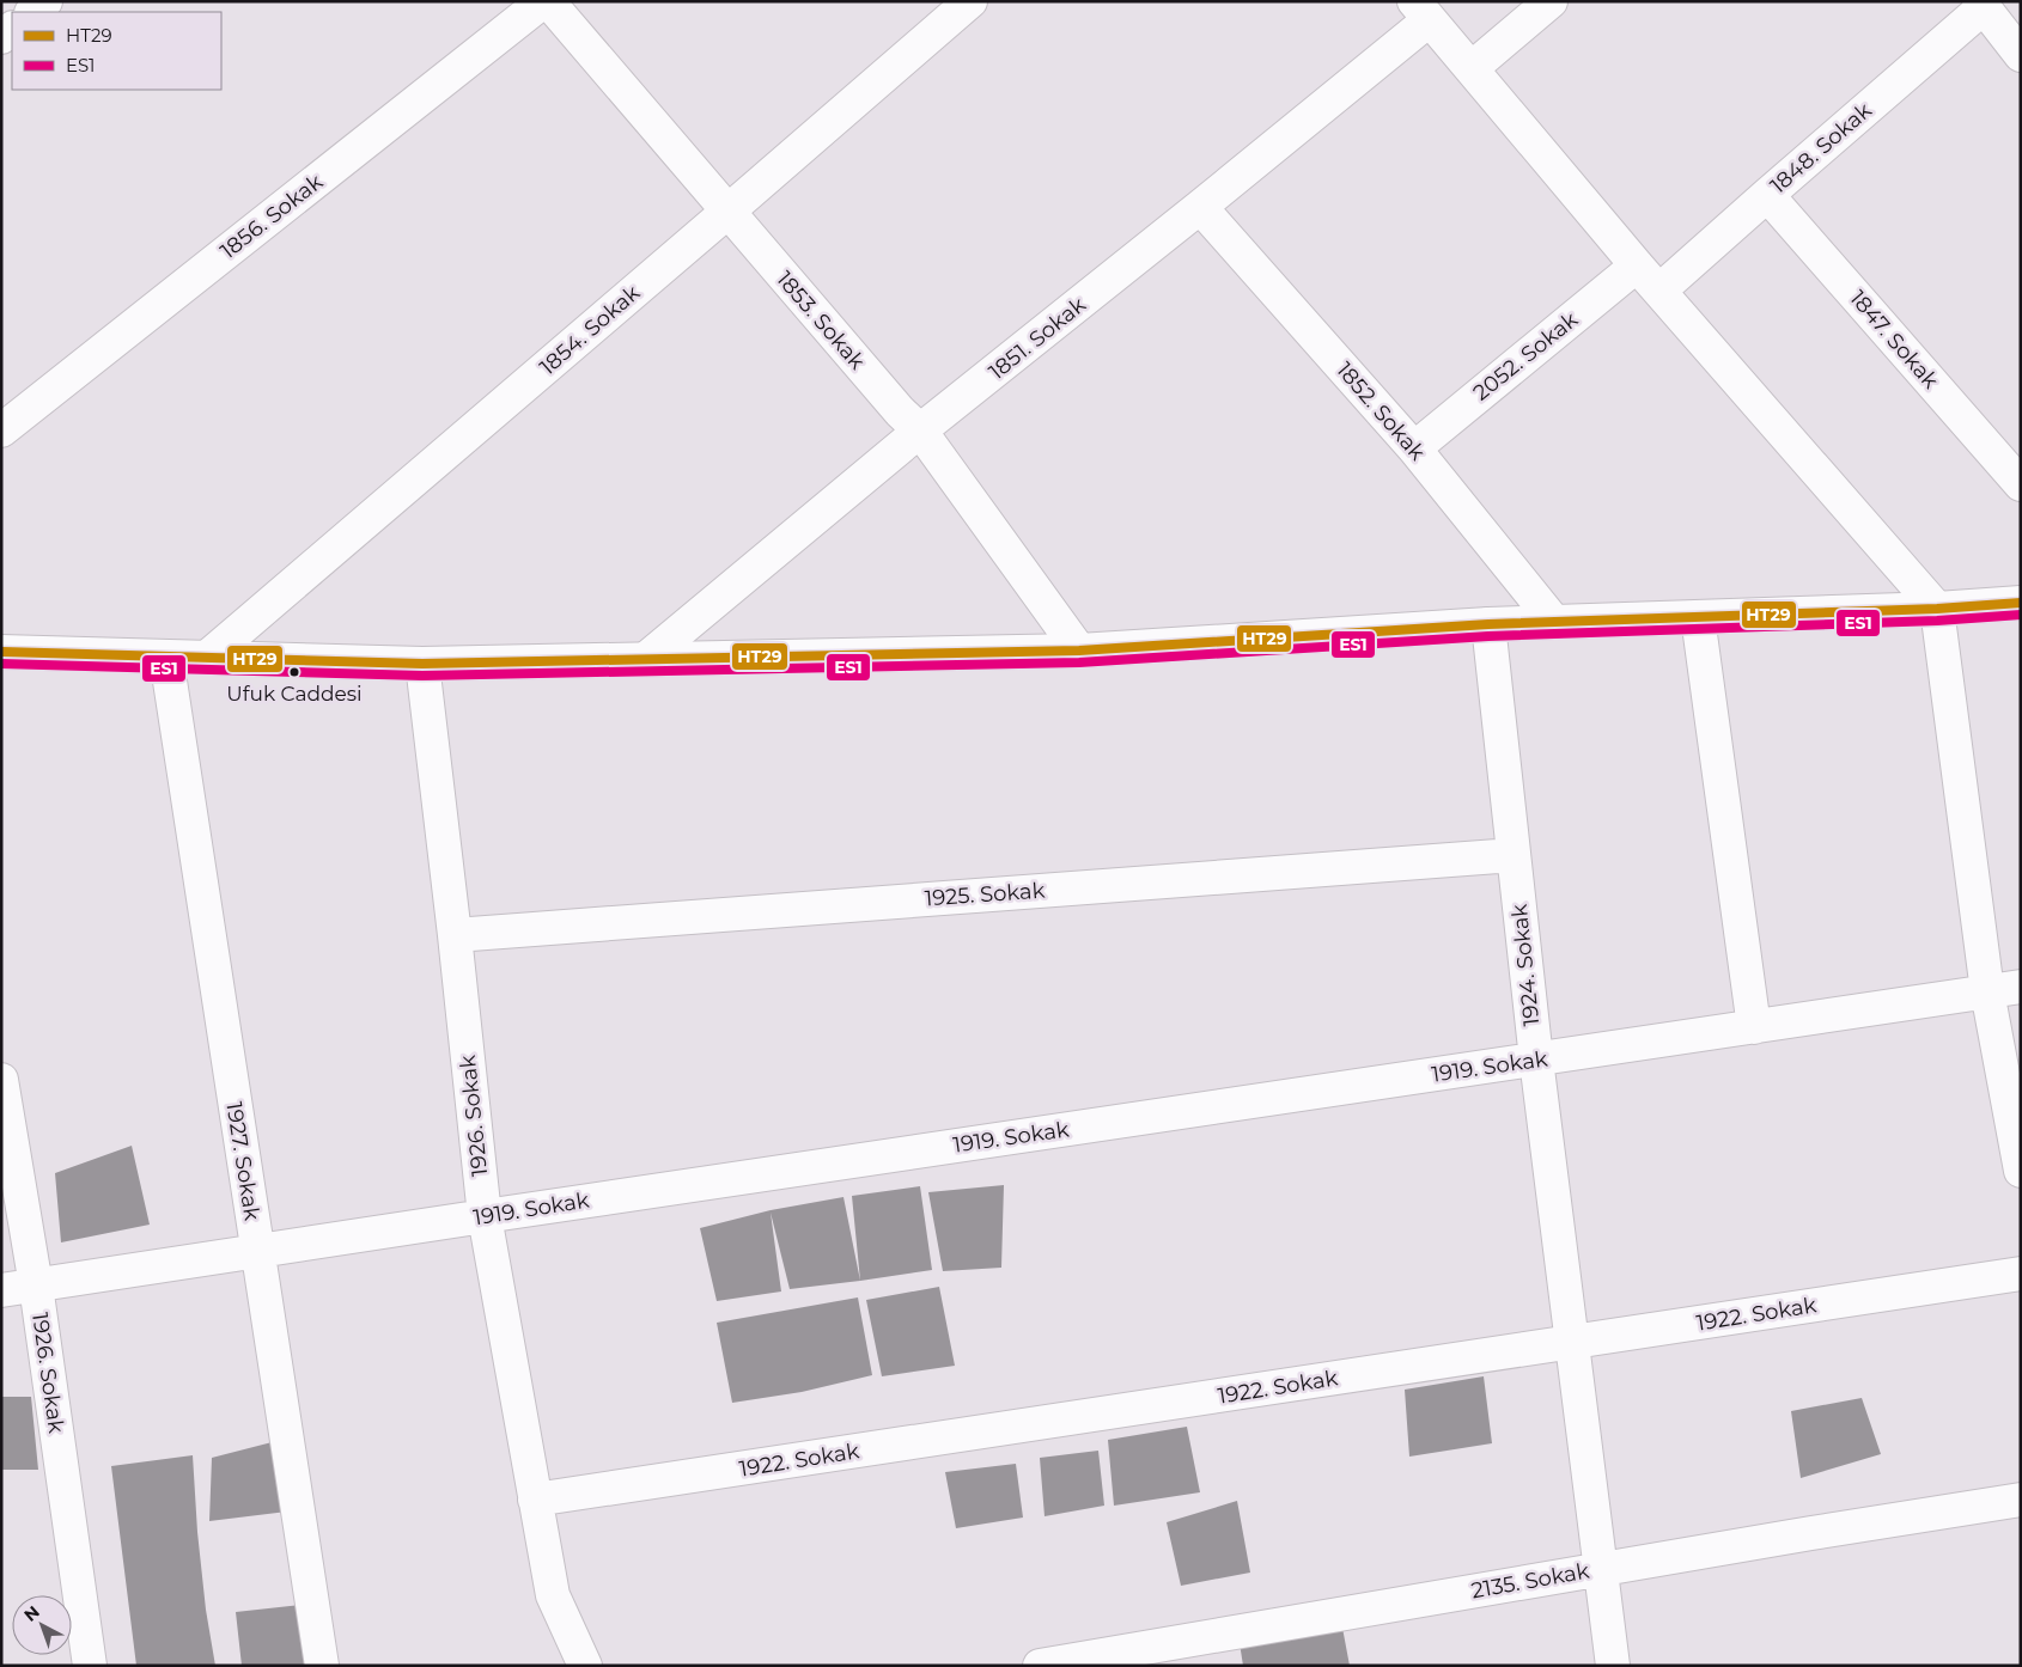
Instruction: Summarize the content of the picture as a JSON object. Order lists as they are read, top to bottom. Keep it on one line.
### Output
{"streets":{"street":["1848. Sokak","1856. Sokak","1853. Sokak","1854. Sokak","1851. Sokak","1847. Sokak","2052. Sokak","1852. Sokak","1925. Sokak","1924. Sokak","1919. Sokak","1926. Sokak","1927. Sokak","1922. Sokak","2135. Sokak"]},"crossings":[["1848. Sokak","1847. Sokak"],["1853. Sokak","1854. Sokak"],["1853. Sokak","1851. Sokak"],["1851. Sokak","1852. Sokak"],["2052. Sokak","1852. Sokak"],["1925. Sokak","1924. Sokak"],["1925. Sokak","1926. Sokak"],["1924. Sokak","1919. Sokak"],["1924. Sokak","1922. Sokak"],["1924. Sokak","2135. Sokak"],["1919. Sokak","1926. Sokak"],["1919. Sokak","1927. Sokak"],["1926. Sokak","1922. Sokak"]],"places":["Ufuk Caddesi"],"lines":["transit line HT29","transit line ES1"],"legend":["HT29","ES1"],"north":"top left"}
